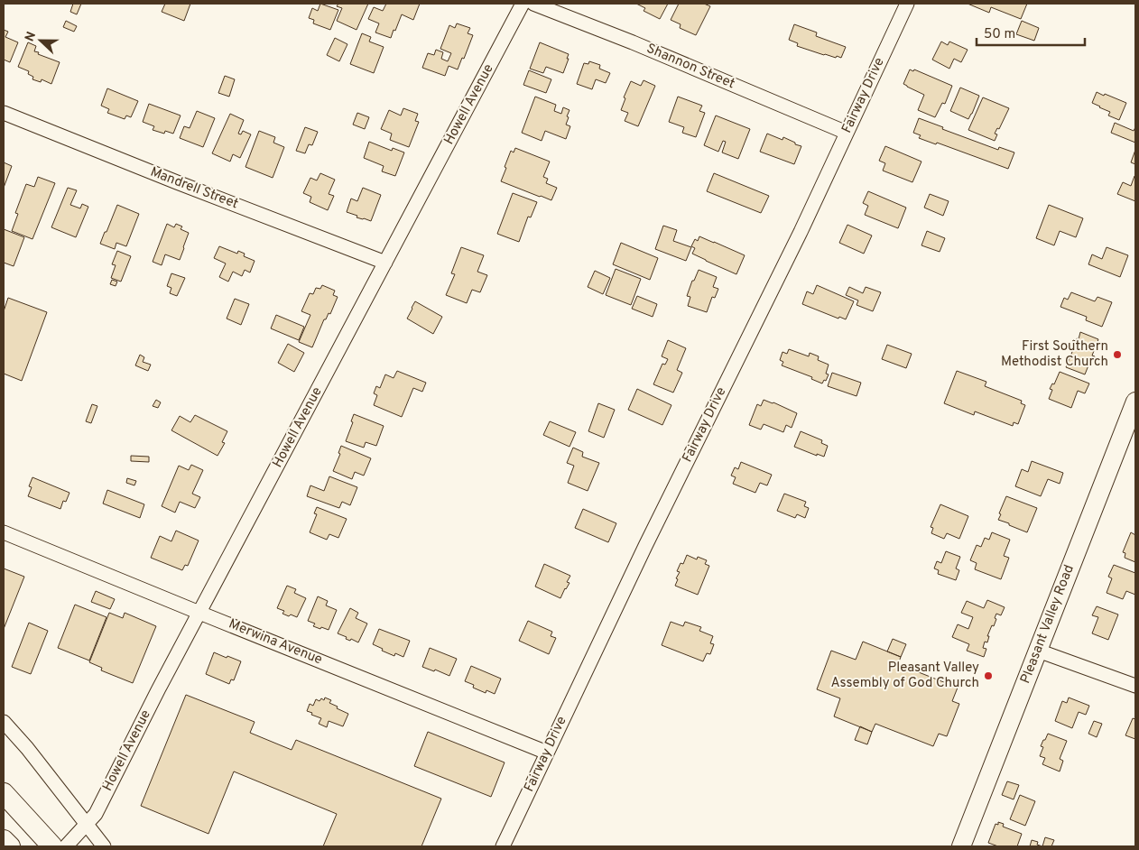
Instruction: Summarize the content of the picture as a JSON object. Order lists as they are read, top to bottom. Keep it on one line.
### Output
{"streets":{"street":["Shannon Street","Fairway Drive","Howell Avenue","Mandrell Street","Pleasant Valley Road","Merwina Avenue"]},"crossings":[["Shannon Street","Fairway Drive"],["Fairway Drive","Merwina Avenue"],["Howell Avenue","Mandrell Street"],["Howell Avenue","Merwina Avenue"]],"places":["First Southern Methodist Church","Pleasant Valley Assembly of God Church"],"scale_bar":"50 m","north":"left"}
